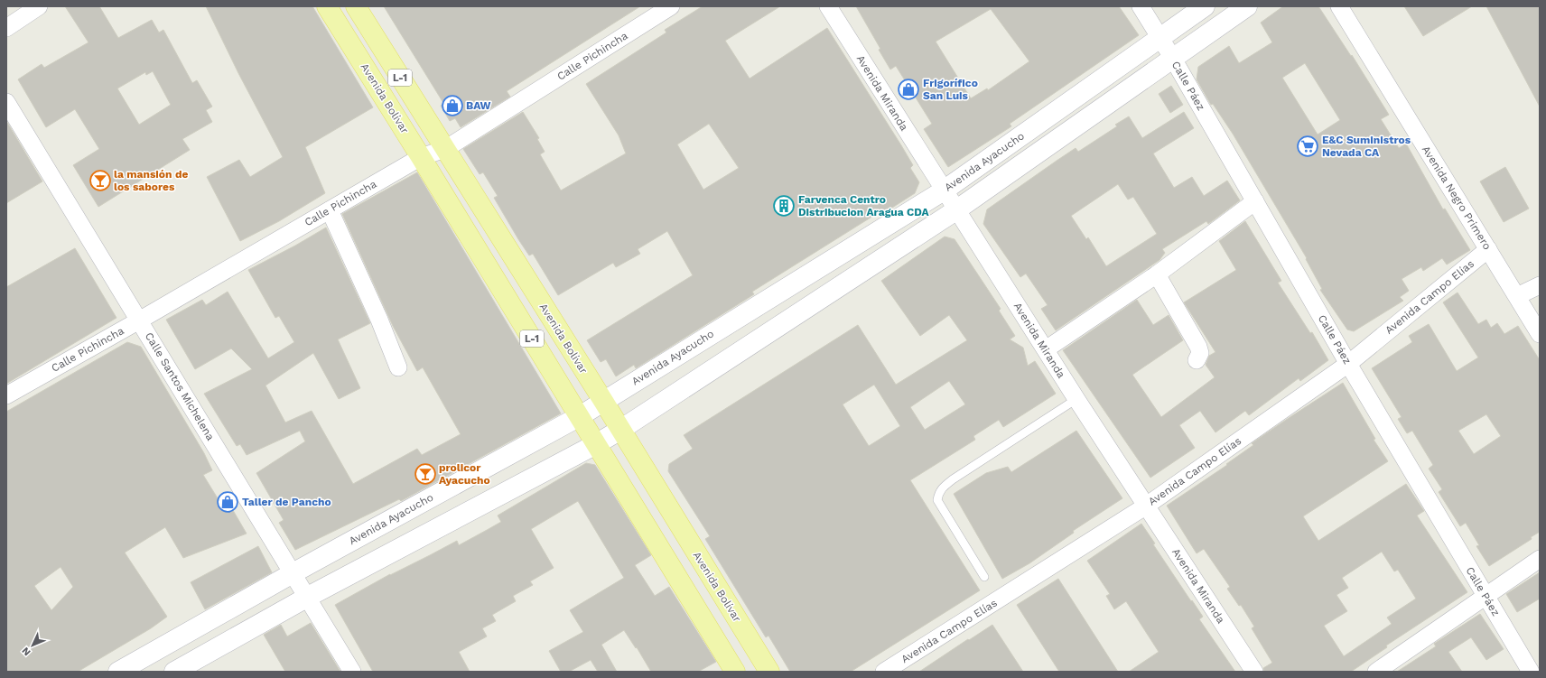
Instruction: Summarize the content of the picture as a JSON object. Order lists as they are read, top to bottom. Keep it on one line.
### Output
{"streets":{"main road":["L-1","Avenida Bolívar"],"street":["Calle Pichincha","Calle Páez","Avenida Miranda","Avenida Ayacucho","Avenida Negro Primero","Avenida Campo Elías","Calle Santos Michelena"]},"crossings":[["Calle Pichincha","Avenida Bolívar"],["Calle Pichincha","Calle Santos Michelena"],["Calle Páez","Avenida Ayacucho"],["Calle Páez","Avenida Campo Elías"],["Avenida Miranda","Avenida Ayacucho"],["Avenida Miranda","Avenida Campo Elías"],["Avenida Bolívar","Avenida Ayacucho"],["Avenida Ayacucho","Calle Santos Michelena"],["Avenida Negro Primero","Avenida Campo Elías"]],"places":{"shop":["Frigorífico San Luis","BAW","Taller de Pancho"],"supermarket":["E&C Suministros Nevada CA"],"bar":["la mansión de los sabores","prolicor Ayacucho"],"building":["Farvenca Centro Distribucion Aragua CDA"]},"north":"bottom left"}
